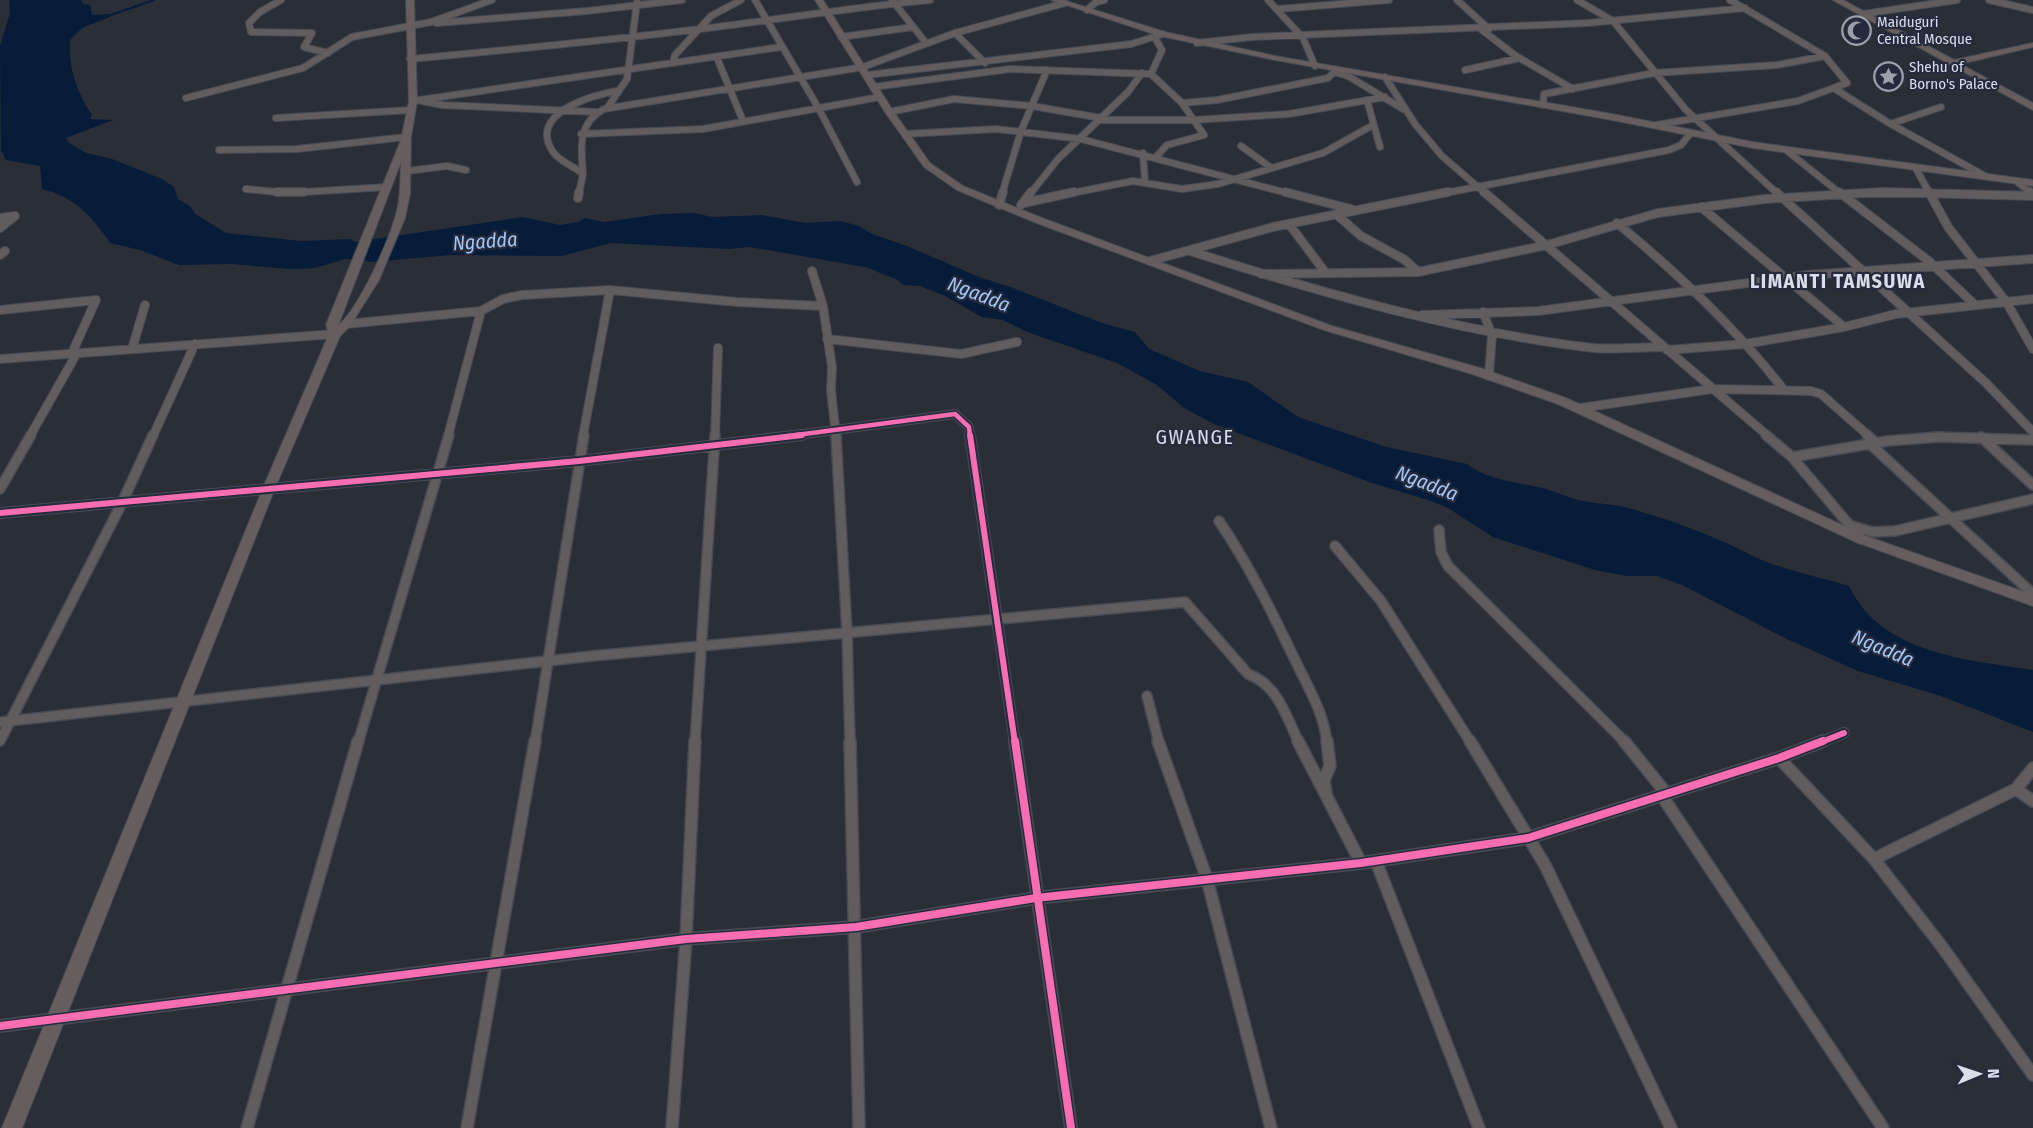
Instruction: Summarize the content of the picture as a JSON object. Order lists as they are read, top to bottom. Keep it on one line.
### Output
{"districts":["LIMANTI TAMSUWA","GWANGE"],"water":["Ngadda"],"places":{"mosque":["Maiduguri Central Mosque"],"place":["Shehu of Borno's Palace"]},"north":"right"}
